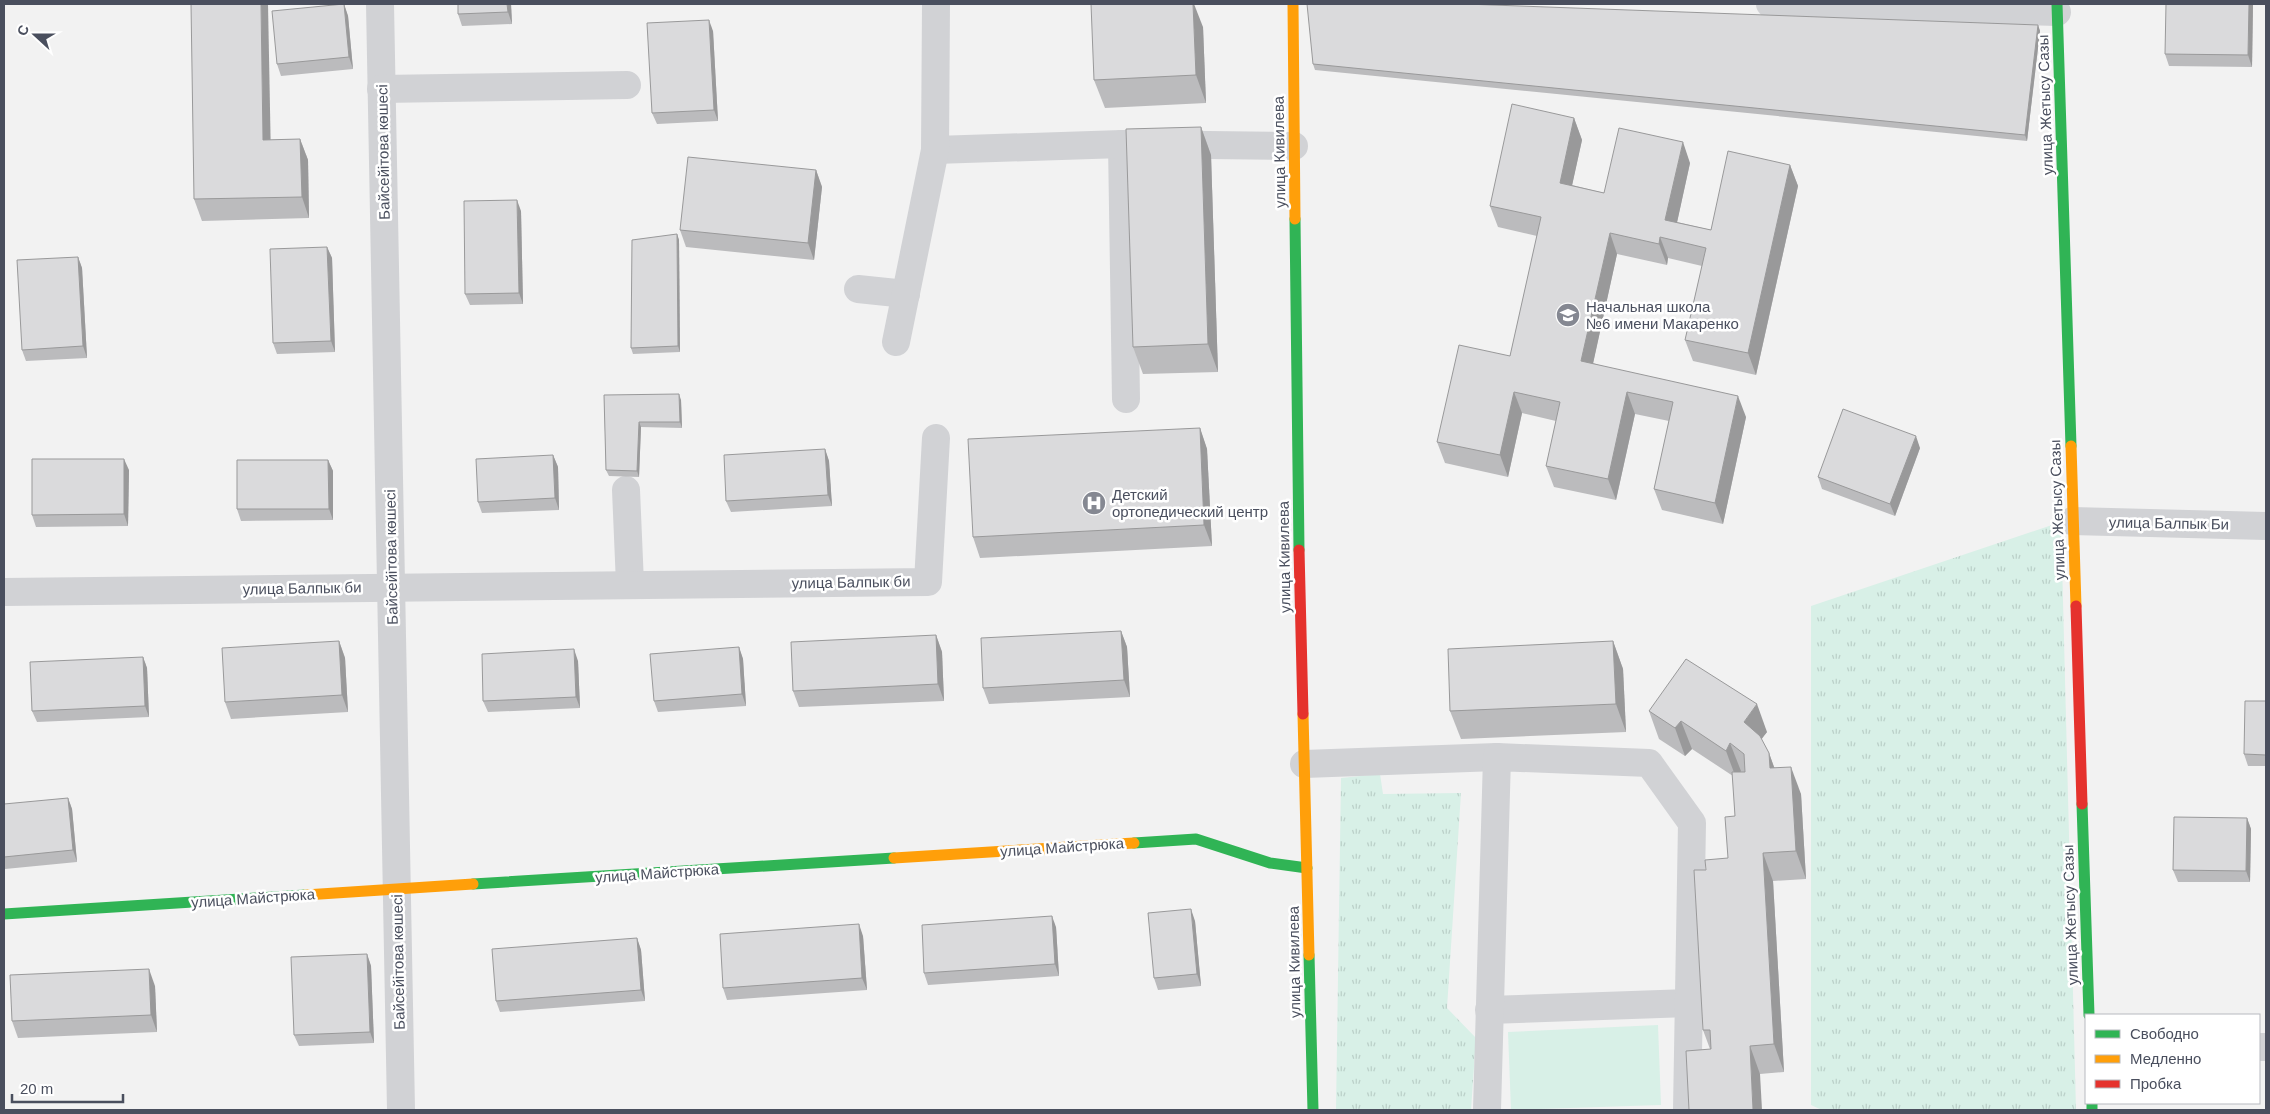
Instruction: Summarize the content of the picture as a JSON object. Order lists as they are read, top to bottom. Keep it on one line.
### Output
{"streets":{"street":["улица Жетысу Сазы","Байсейітова көшесі","улица Кивилева","улица Балпык Би","улица Балпык би","улица Майстрюка"]},"crossings":[["улица Жетысу Сазы","улица Балпык Би"],["Байсейітова көшесі","улица Балпык би"],["Байсейітова көшесі","улица Майстрюка"],["улица Кивилева","улица Майстрюка"]],"places":{"school or university":["Начальная школа №6 имени Макаренко"],"hospital":["Детский ортопедический центр"]},"legend":["Свободно","Медленно","Пробка"],"scale_bar":"20 m","north":"left"}
